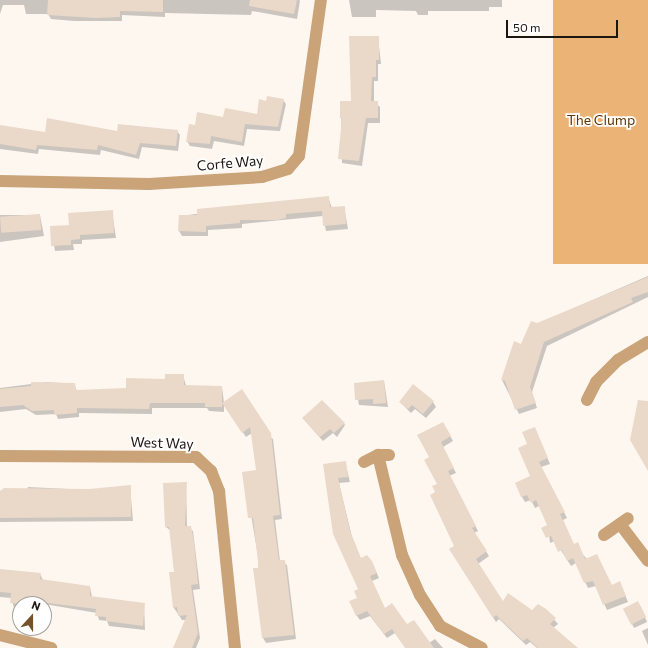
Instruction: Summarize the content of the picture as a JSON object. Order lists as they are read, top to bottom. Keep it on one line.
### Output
{"streets":{"street":["Corfe Way","West Way"]},"parks":["The Clump"],"scale_bar":"50 m","north":"top"}
